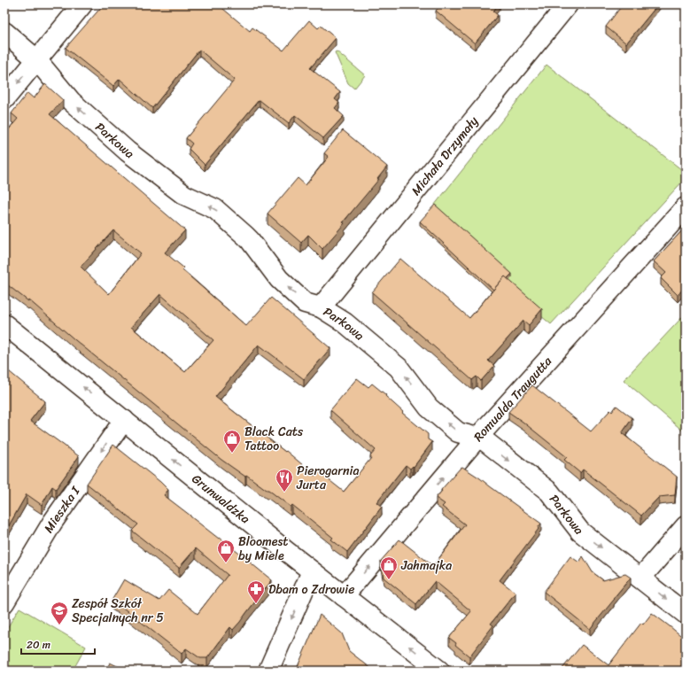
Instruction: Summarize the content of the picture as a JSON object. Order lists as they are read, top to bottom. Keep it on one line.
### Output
{"streets":{"street":["Parkowa","Michała Drzymały","Romualda Traugutta","Grunwaldzka","Mieszka I"]},"crossings":[["Parkowa","Michała Drzymały"],["Parkowa","Romualda Traugutta"],["Romualda Traugutta","Grunwaldzka"],["Grunwaldzka","Mieszka I"]],"one_way":["Romualda Traugutta","Grunwaldzka","Mieszka I"],"places":{"shop":["Black Cats Tattoo","Bloomest by Miele","Jahmajka"],"restaurant":["Pierogarnia Jurta"],"pharmacy":["Dbam o Zdrowie"],"school or university":["Zespół Szkół Specjalnych nr 5"]},"scale_bar":"20 m"}
